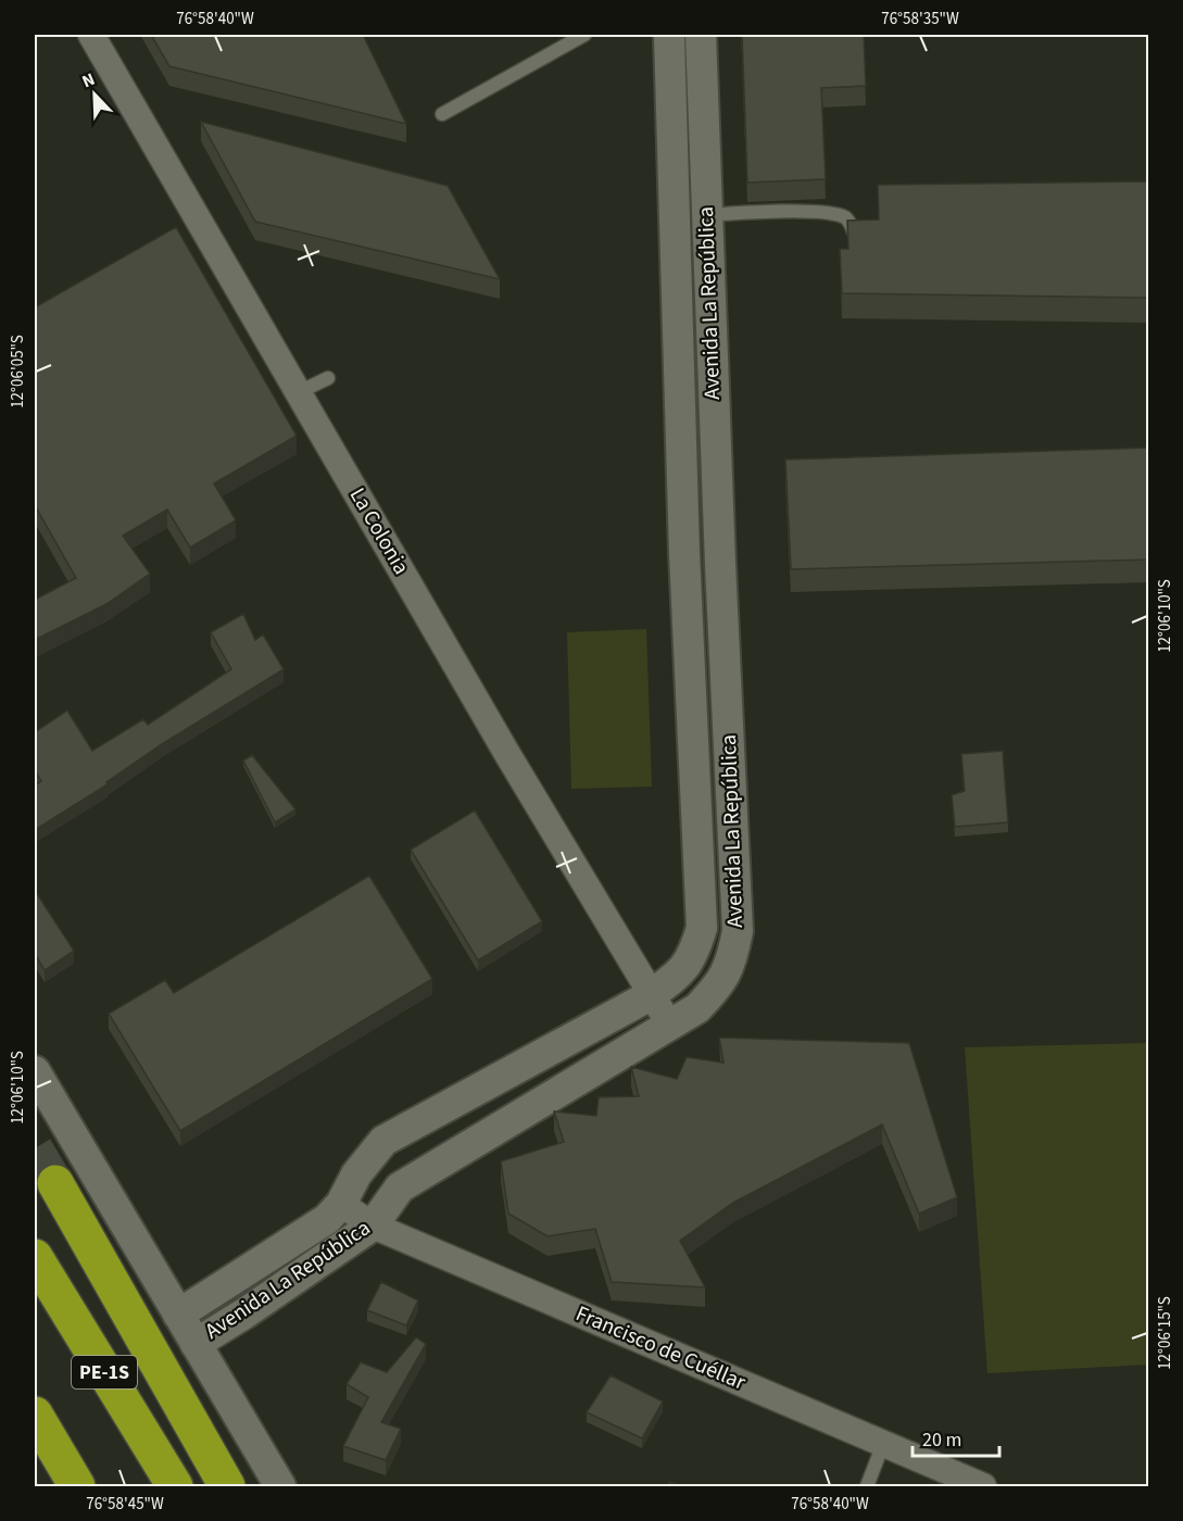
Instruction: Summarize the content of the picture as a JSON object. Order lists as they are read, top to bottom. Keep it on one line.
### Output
{"streets":{"highway":["PE-1S"],"street":["Avenida La República","La Colonia","Francisco de Cuéllar"]},"crossings":[["Avenida La República","La Colonia"],["Avenida La República","Francisco de Cuéllar"]],"scale_bar":"20 m","north":"top left","coordinates":["76°58'40\"W","76°58'35\"W","12°06'05\"S","12°06'10\"S","12°06'15\"S","76°58'45\"W"]}
